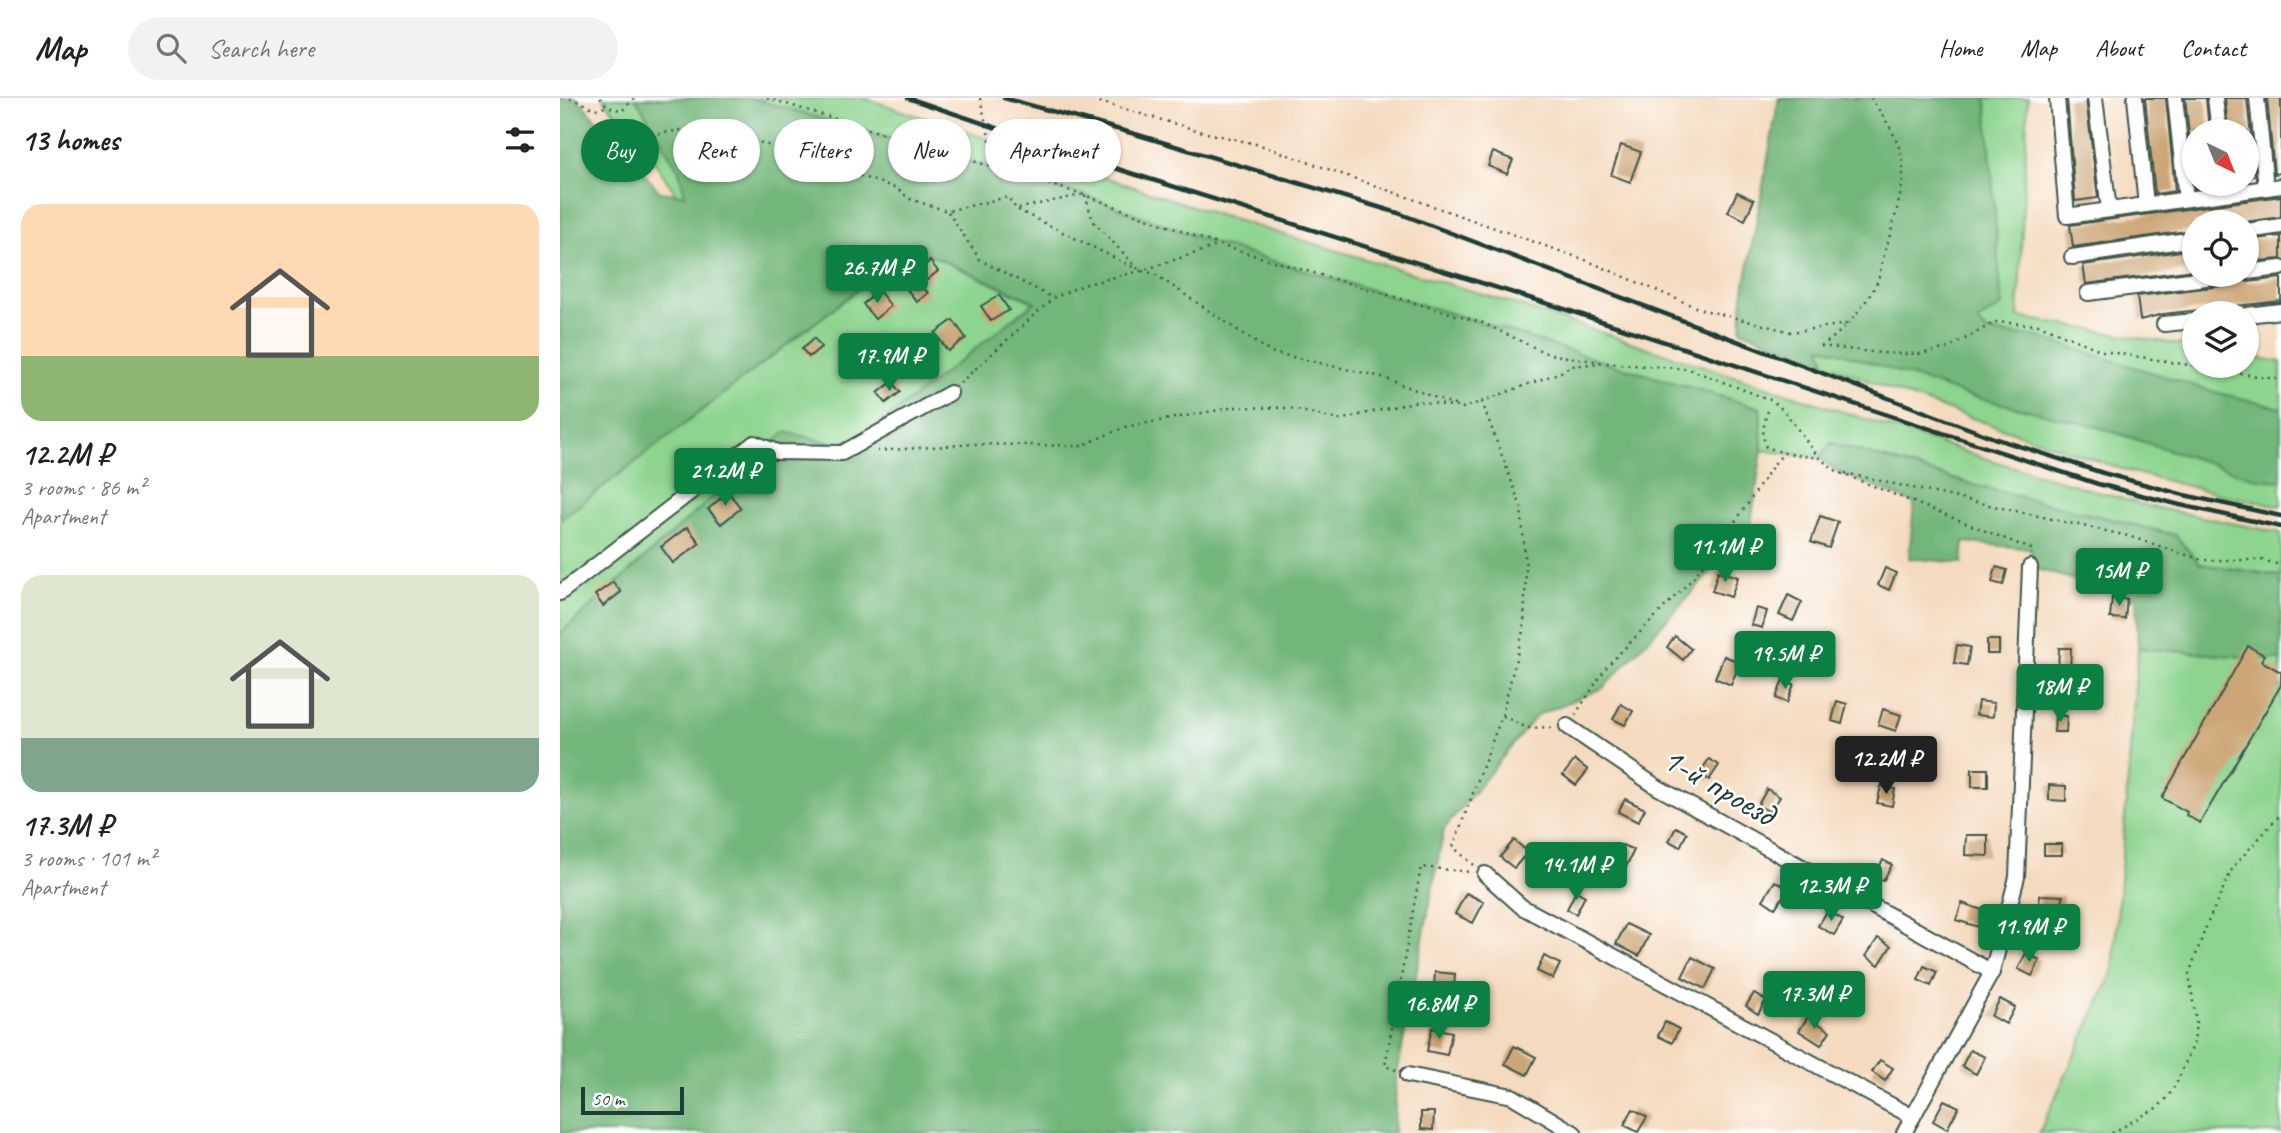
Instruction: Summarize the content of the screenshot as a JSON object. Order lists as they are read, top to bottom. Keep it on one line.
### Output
{"streets":{"street":["1-й проезд"]},"scale_bar":"50 m","north":"bottom right","page":{"header":"Map","search":"Search here","nav":["Home","Map","About","Contact"],"heading":"13 homes","chip":["Buy","Rent","Filters","New","Apartment"],"list":[{"name":"12.2M ₽","note":"3 rooms · 86 m² · Apartment"},{"name":"17.3M ₽","note":"3 rooms · 101 m² · Apartment"}],"price":["26.7M ₽","17.9M ₽","21.2M ₽","11.1M ₽","15M ₽","19.5M ₽","18M ₽","12.2M ₽","14.1M ₽","12.3M ₽","11.9M ₽","17.3M ₽","16.8M ₽"],"scale":"50 m"}}
